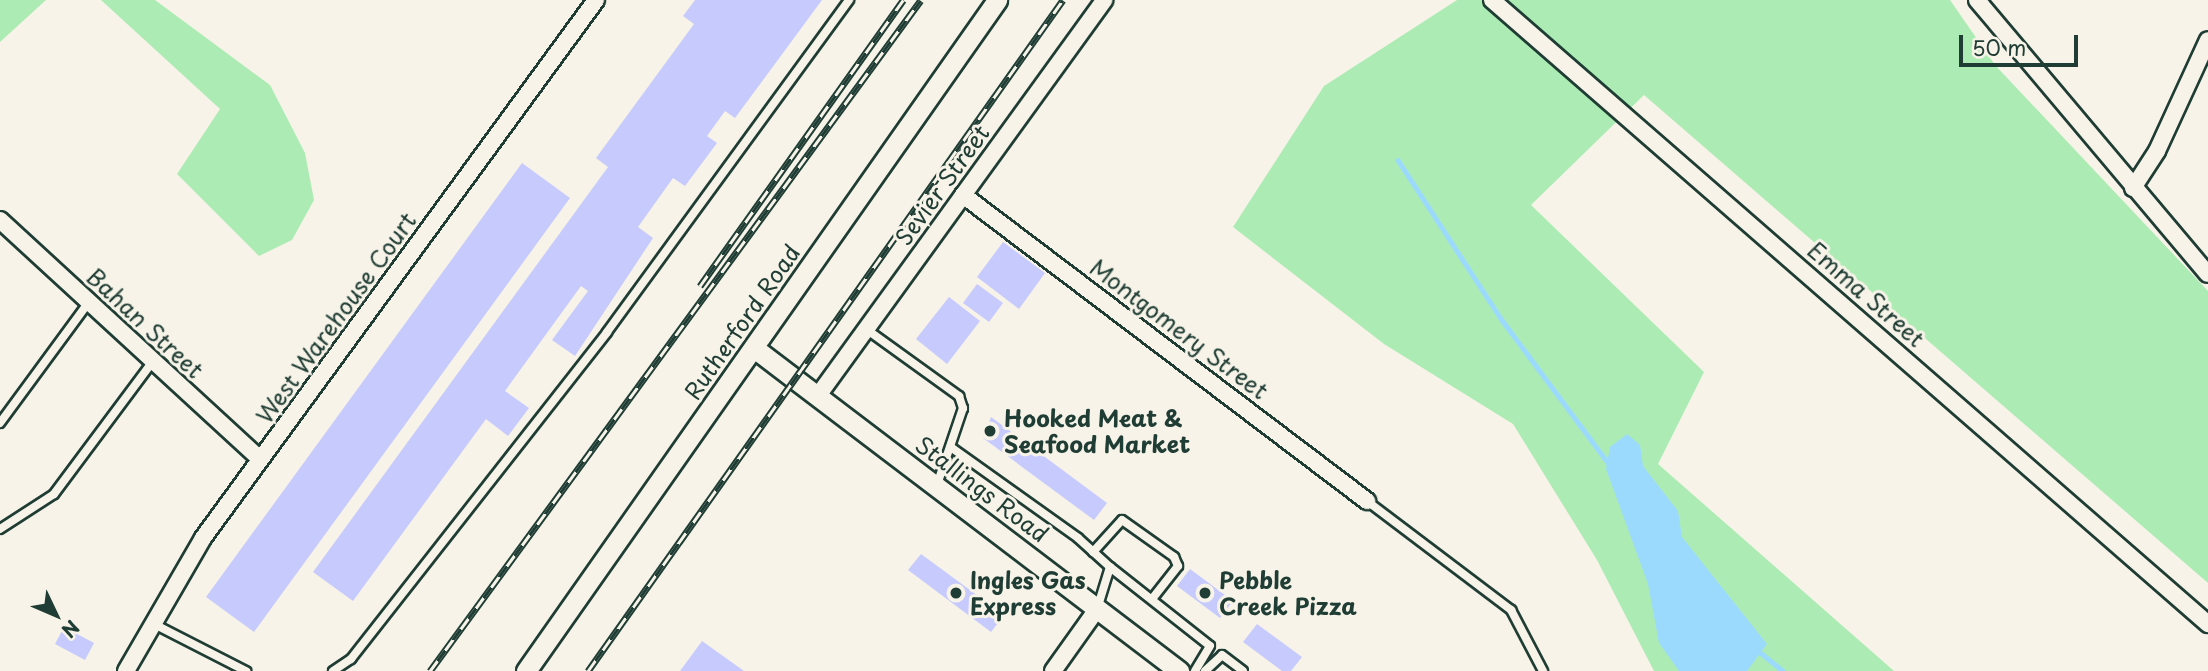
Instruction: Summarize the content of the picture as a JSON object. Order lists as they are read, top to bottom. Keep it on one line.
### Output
{"streets":{"street":["Sevier Street","Emma Street","West Warehouse Court","Rutherford Road","Bahan Street","Montgomery Street","Stallings Road"]},"crossings":[["Sevier Street","Montgomery Street"],["Sevier Street","Stallings Road"],["West Warehouse Court","Bahan Street"],["Rutherford Road","Stallings Road"]],"places":["Hooked Meat & Seafood Market","Ingles Gas Express","Pebble Creek Pizza"],"scale_bar":"50 m","north":"bottom right"}
